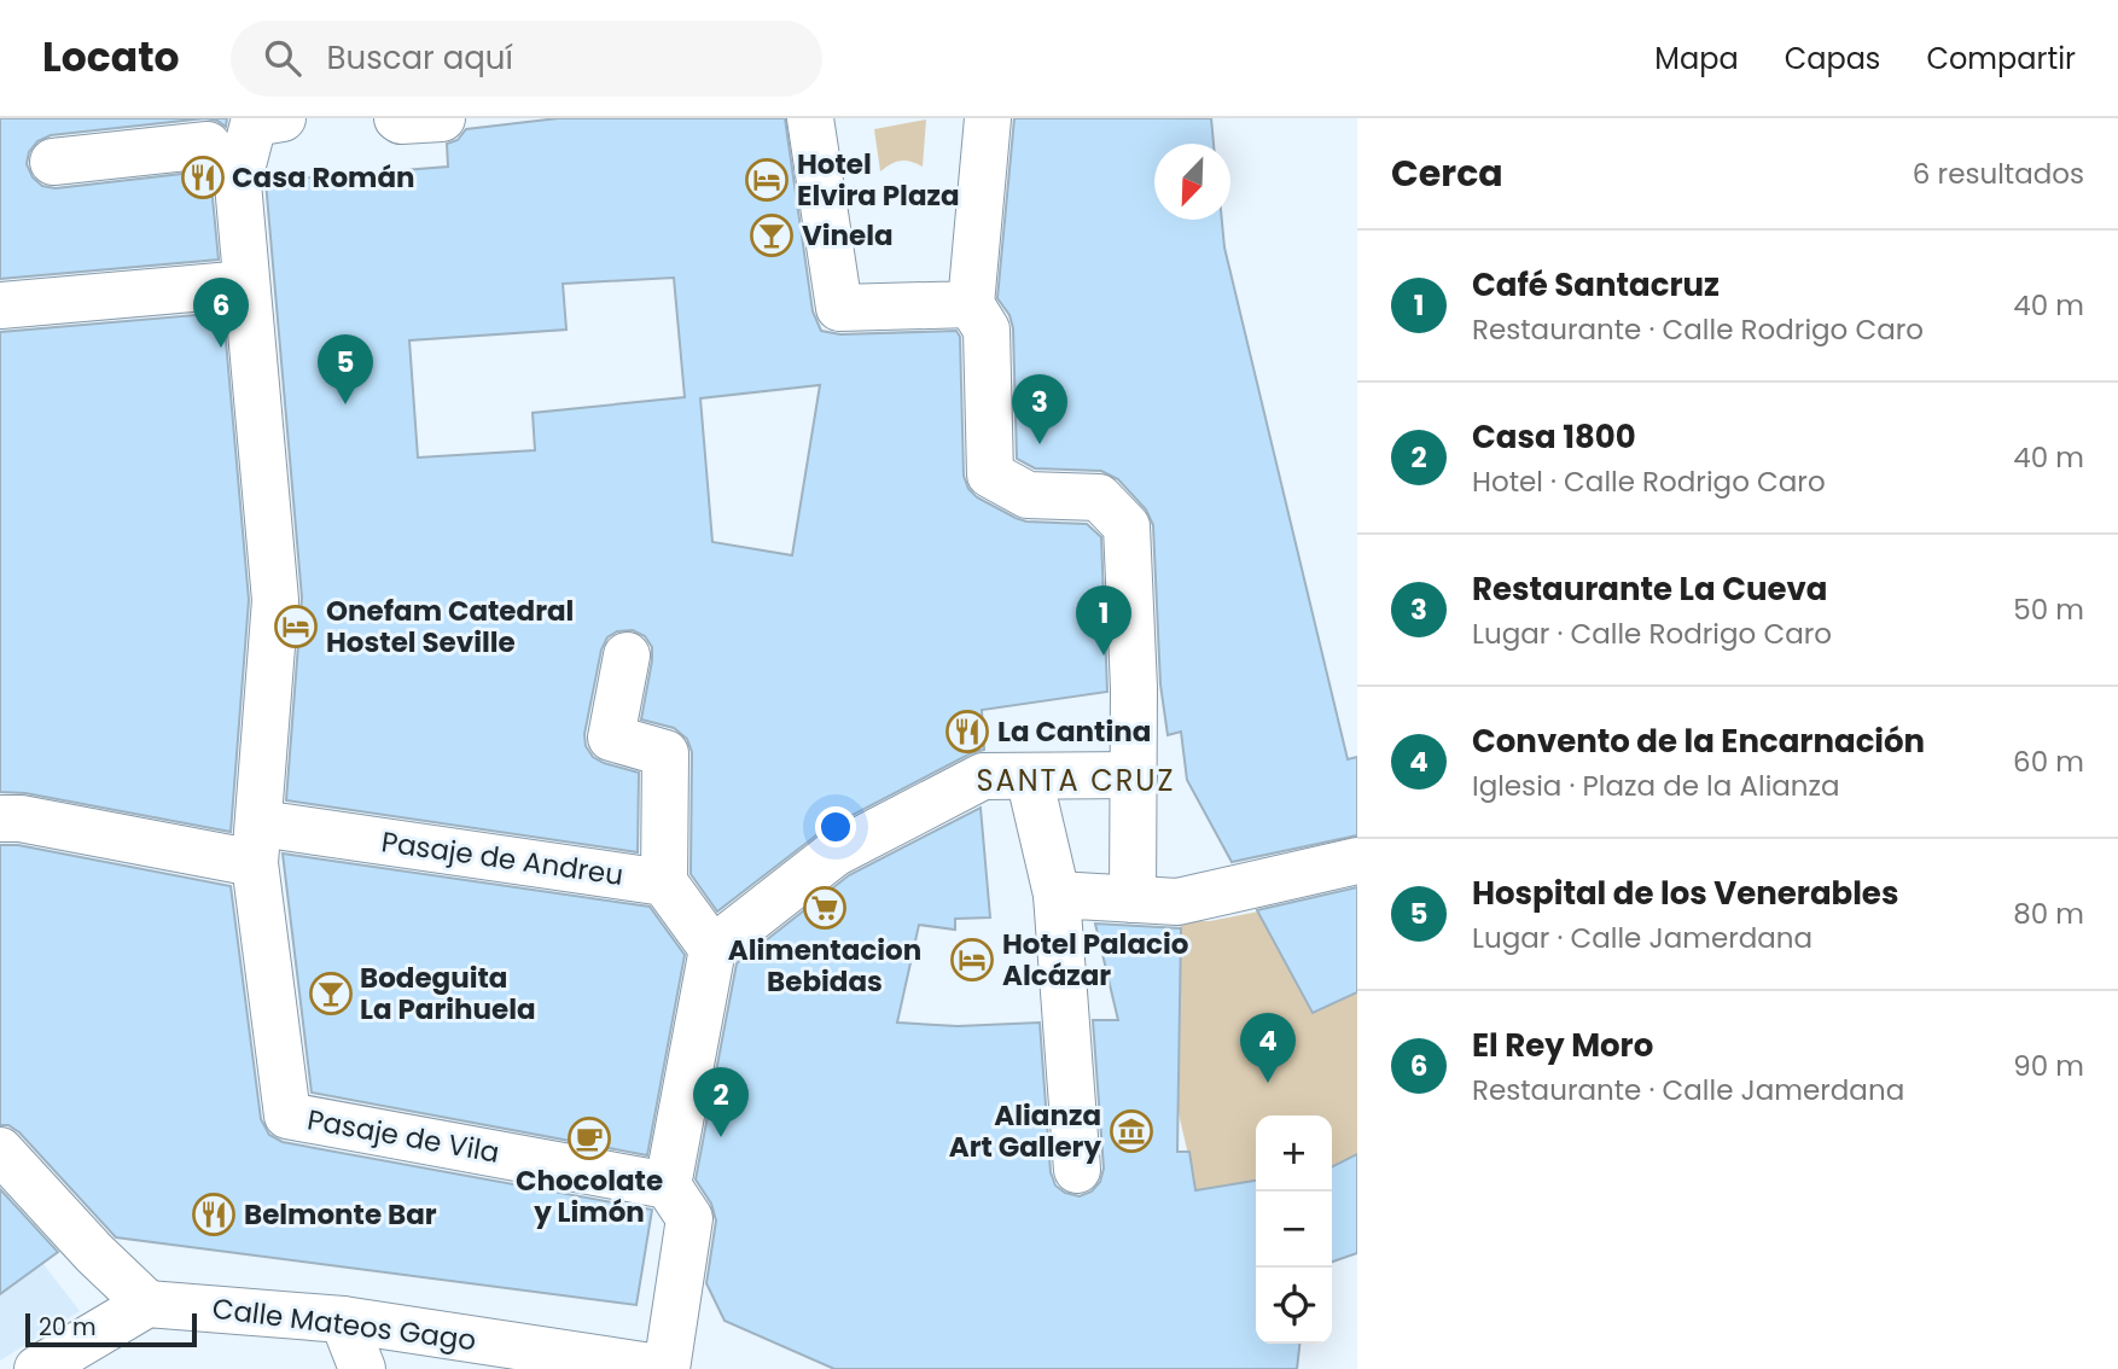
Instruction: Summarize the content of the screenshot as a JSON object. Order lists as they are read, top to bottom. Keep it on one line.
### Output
{"streets":{"street":["Pasaje de Andreu","Pasaje de Vila","Calle Mateos Gago"]},"crossings":[["Pasaje de Andreu","Pasaje de Vila"]],"districts":["SANTA CRUZ"],"places":{"restaurant":["Casa Román","La Cantina","Belmonte Bar"],"hotel":["Hotel Elvira Plaza","Onefam Catedral Hostel Seville","Hotel Palacio Alcázar"],"bar":["Vinela","Bodeguita La Parihuela"],"supermarket":["Alimentacion Bebidas"],"museum":["Alianza Art Gallery"],"cafe":["Chocolate y Limón"]},"scale_bar":"20 m","north":"bottom left","page":{"header":"Locato","search":"Buscar aquí","nav":["Mapa","Capas","Compartir"],"heading":["Cerca","6 resultados"],"list":[{"mark":"1","name":"Café Santacruz","note":"Restaurante · Calle Rodrigo Caro","value":"40 m"},{"mark":"2","name":"Casa 1800","note":"Hotel · Calle Rodrigo Caro","value":"40 m"},{"mark":"3","name":"Restaurante La Cueva","note":"Lugar · Calle Rodrigo Caro","value":"50 m"},{"mark":"4","name":"Convento de la Encarnación","note":"Iglesia · Plaza de la Alianza","value":"60 m"},{"mark":"5","name":"Hospital de los Venerables","note":"Lugar · Calle Jamerdana","value":"80 m"},{"mark":"6","name":"El Rey Moro","note":"Restaurante · Calle Jamerdana","value":"90 m"}],"pins":["6","5","3","1","4","2"],"map_buttons":["+","−"],"scale":"20 m"}}
